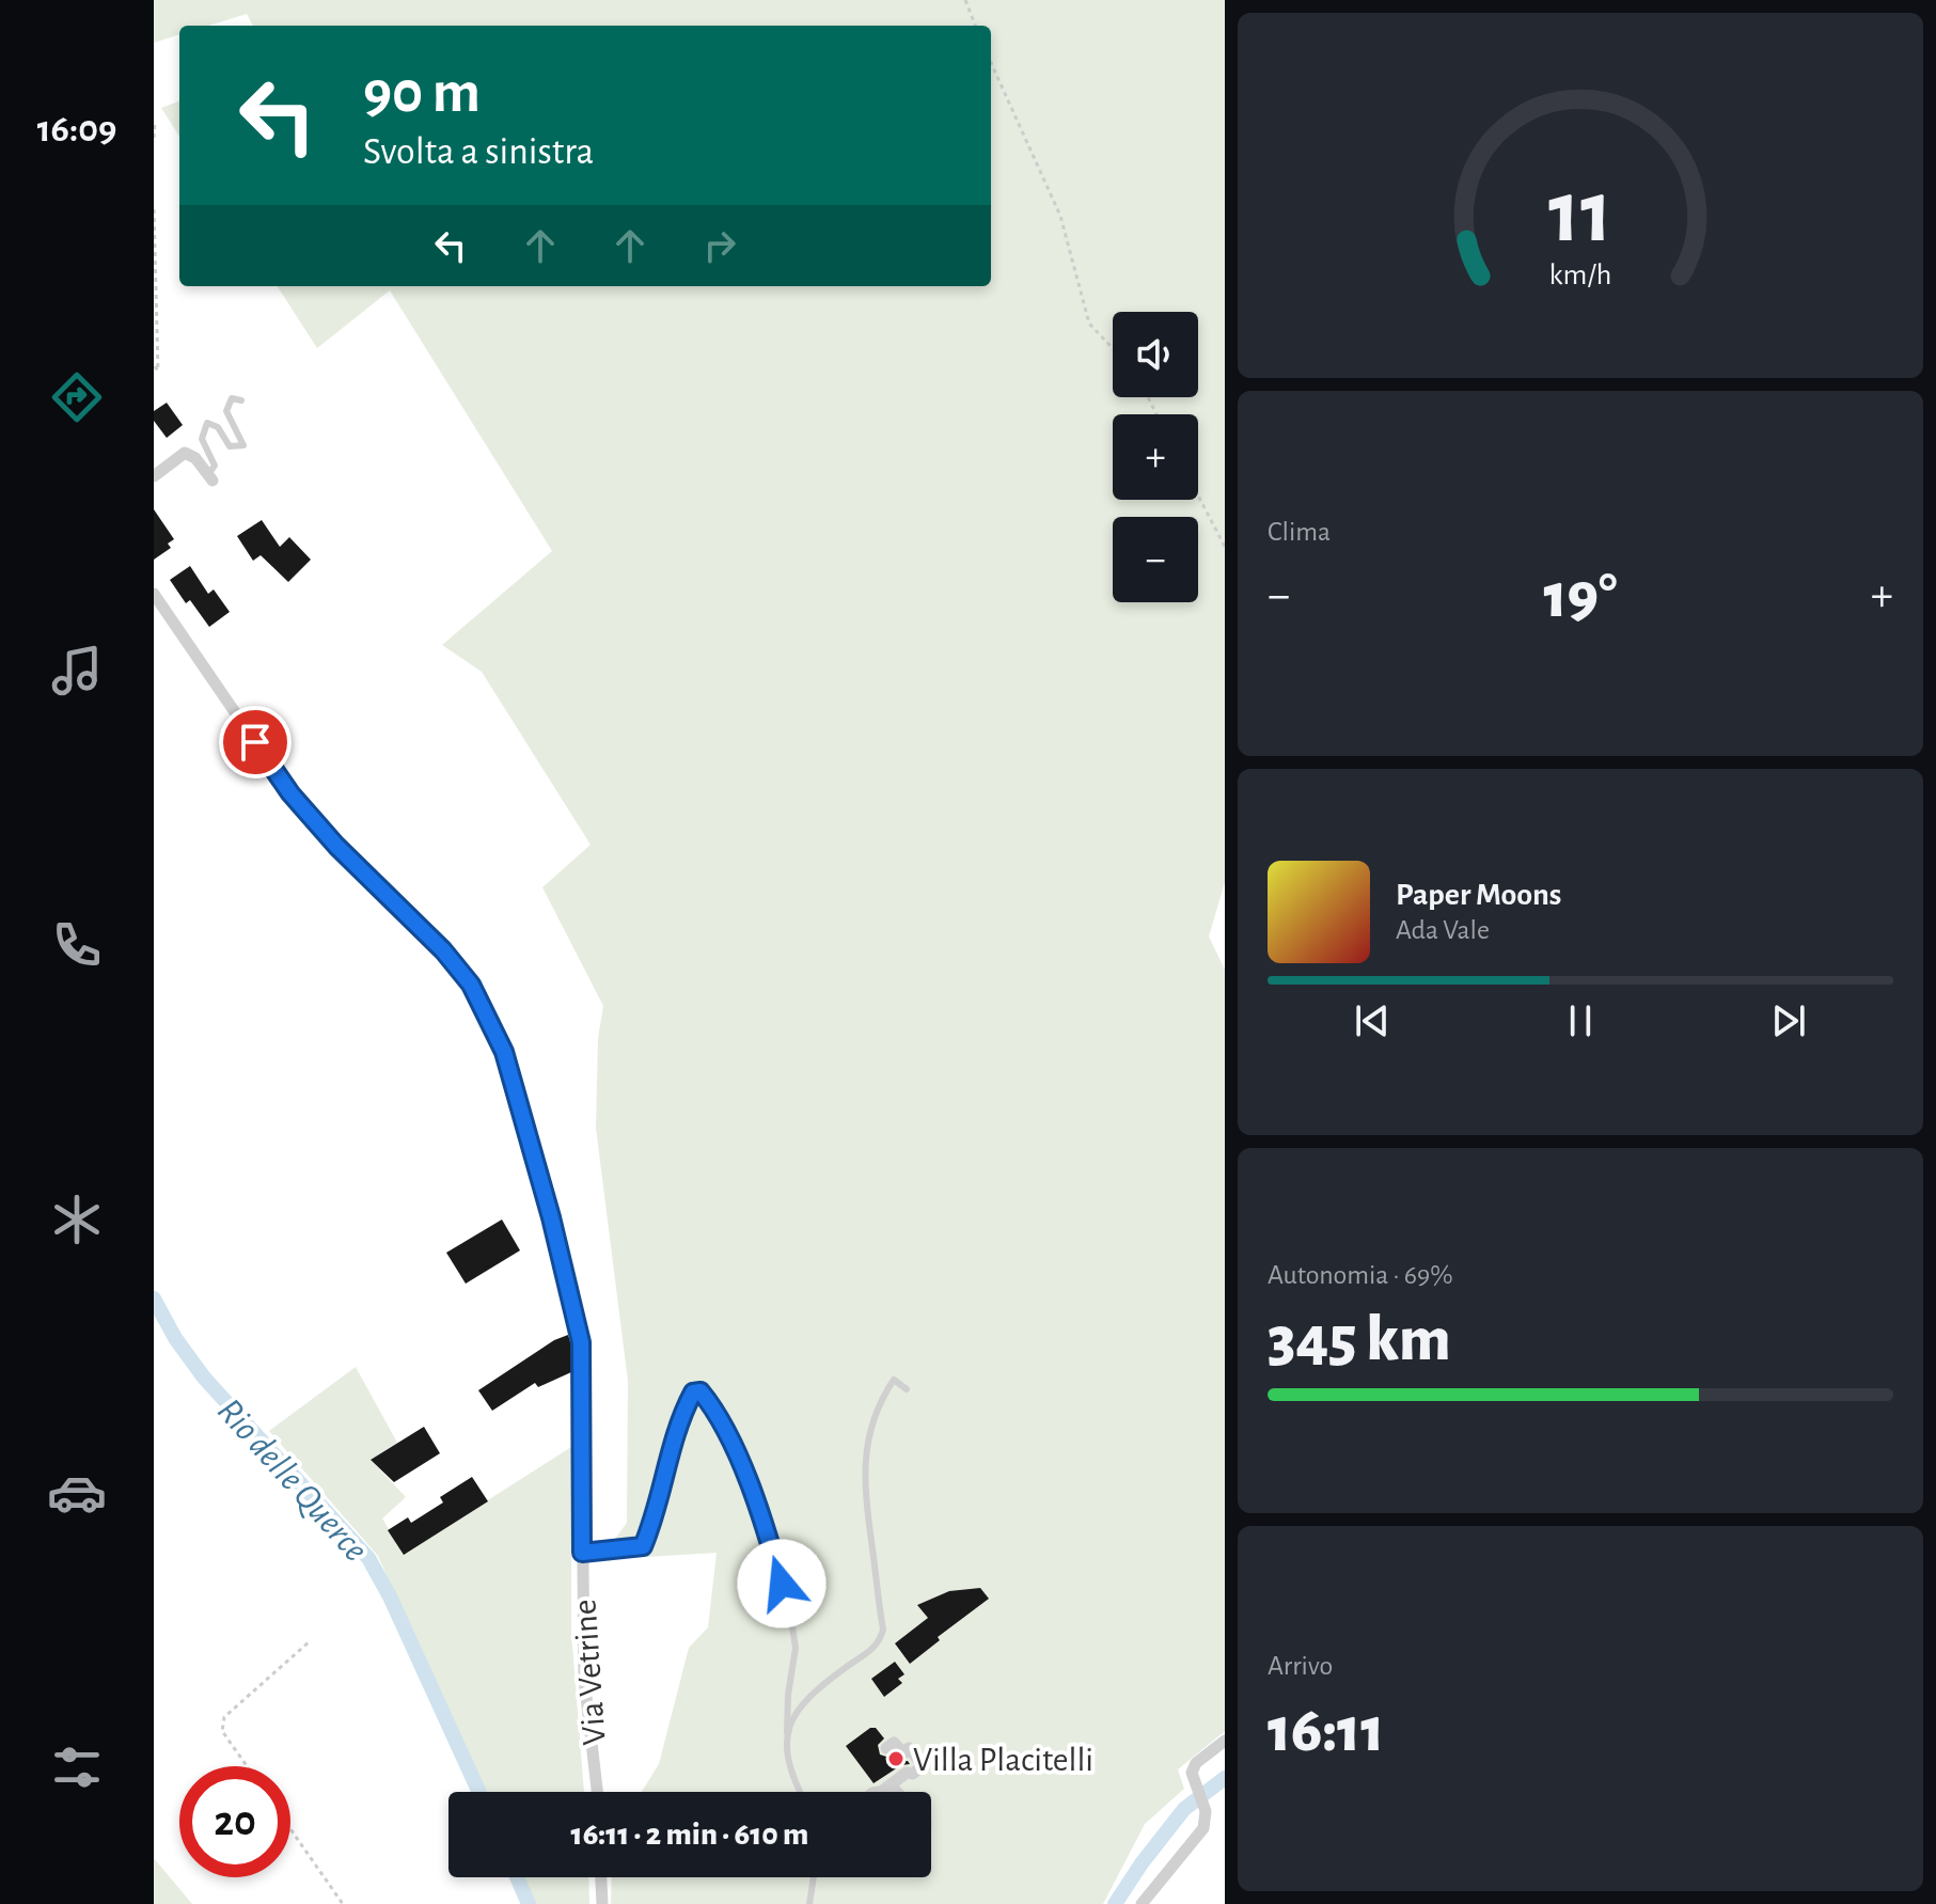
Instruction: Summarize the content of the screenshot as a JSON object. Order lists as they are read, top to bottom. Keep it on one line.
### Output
{"streets":{"street":["Via Vetrine"]},"water":["Rio delle Querce"],"places":["Villa Placitelli"],"page":{"tabs":"16:09","turn":["90 m","Svolta a sinistra"],"map_buttons":["+","−"],"tile":["Clima",["Autonomia · 69%","345 km"],["Arrivo","16:11"]],"heat":["−","19°","+"],"song":["Paper Moons","Ada Vale"],"limit":"20","trip":"16:11 · 2 min · 610 m","gauge":["11","km/h"]}}
